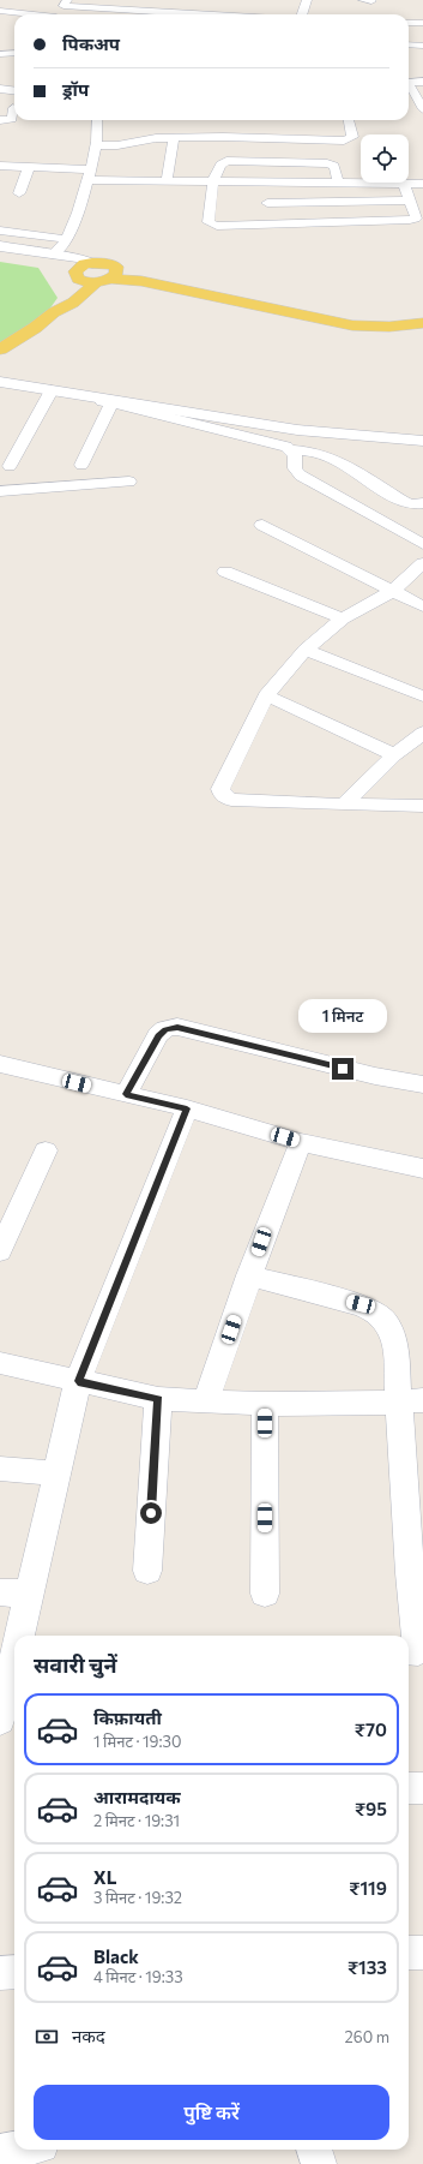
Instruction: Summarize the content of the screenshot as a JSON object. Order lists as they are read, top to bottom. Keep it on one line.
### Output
{"page":{"banner":["पिकअप","ड्रॉप"],"bubble":"1 मिनट","heading":"सवारी चुनें","list":[{"name":"किफ़ायती","note":"1 मिनट · 19:30","value":"₹70"},{"name":"आरामदायक","note":"2 मिनट · 19:31","value":"₹95"},{"name":"XL","note":"3 मिनट · 19:32","value":"₹119"},{"name":"Black","note":"4 मिनट · 19:33","value":"₹133"}],"pay":["नकद","260 m"],"buttons":"पुष्टि करें"}}
